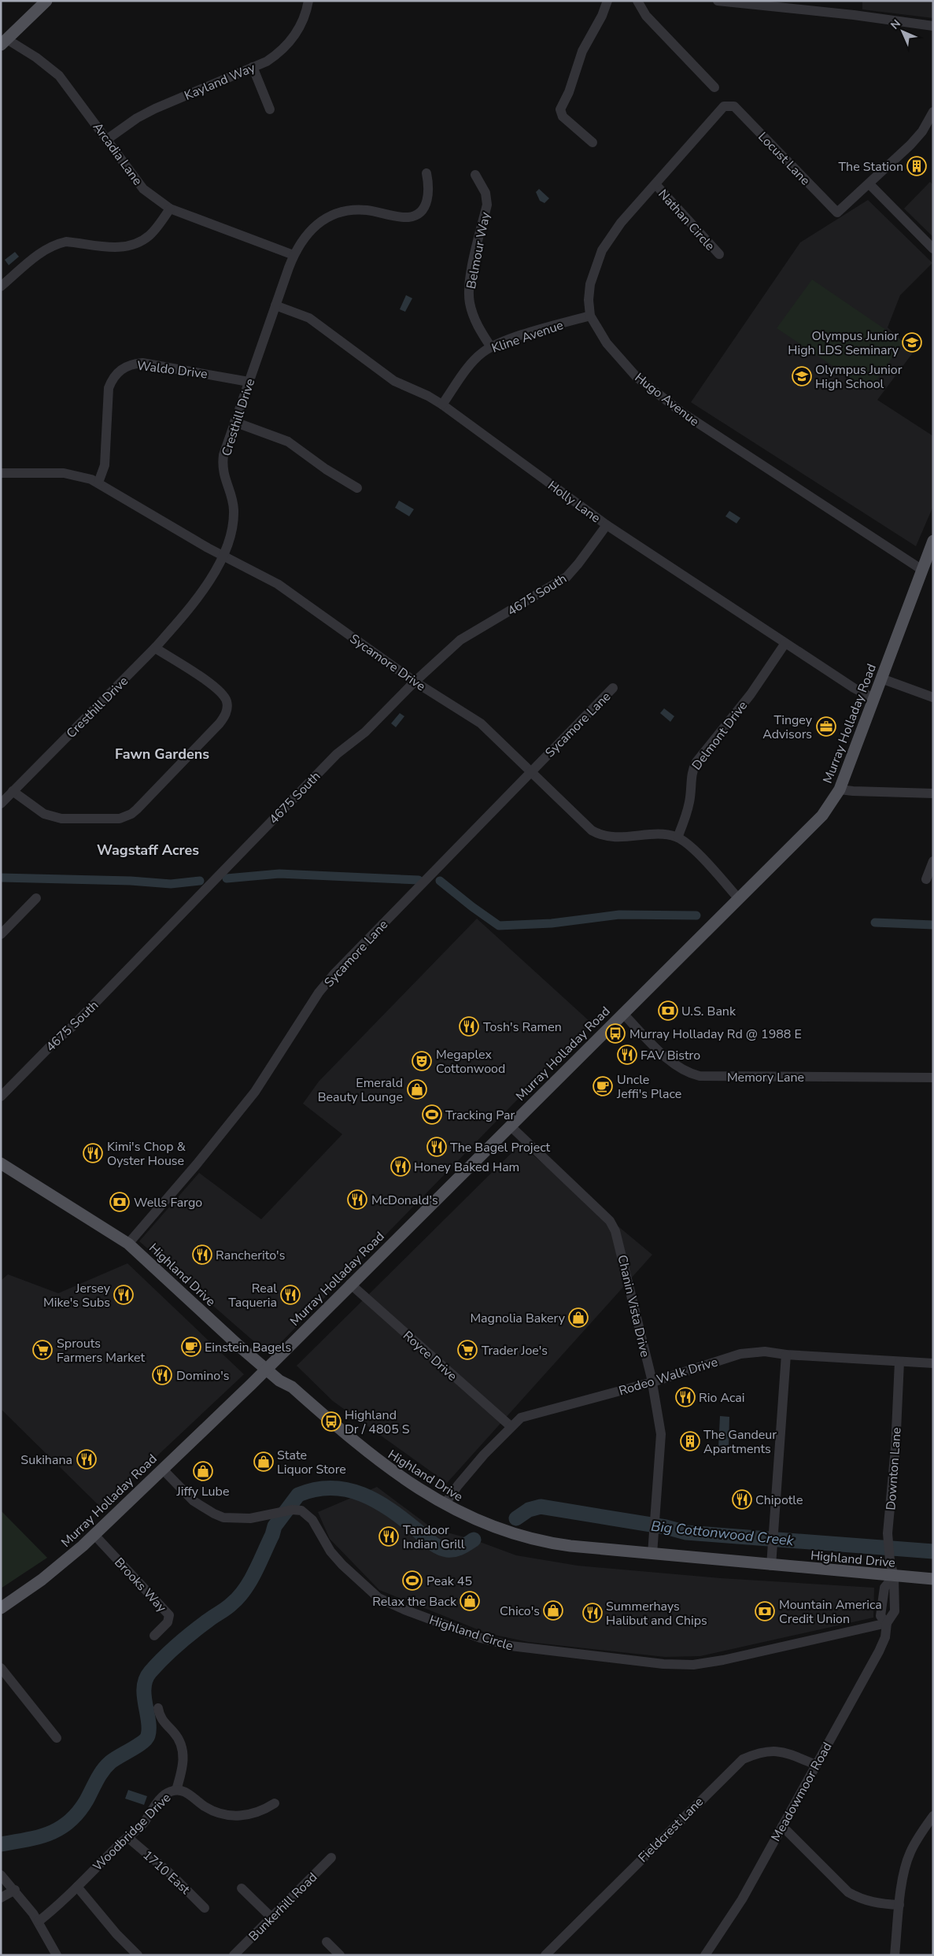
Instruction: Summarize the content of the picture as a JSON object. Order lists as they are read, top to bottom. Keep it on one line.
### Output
{"streets":{"main road":["Murray Holladay Road","Highland Drive"],"street":["Kayland Way","Arcadia Lane","Locust Lane","Nathan Circle","Belmour Way","Kline Avenue","Waldo Drive","Hugo Avenue","Cresthill Drive","Holly Lane","4675 South","Sycamore Drive","Sycamore Lane","Delmont Drive","Memory Lane","Chanin Vista Drive","Royce Drive","Rodeo Walk Drive","Downton Lane","Brooks Way","Highland Circle","Meadowmoor Road","Fieldcrest Lane","Woodbridge Drive","1710 East","Bunkerhill Road"]},"crossings":[["Kayland Way","Arcadia Lane"],["Arcadia Lane","Cresthill Drive"],["Locust Lane","Hugo Avenue"],["Nathan Circle","Hugo Avenue"],["Belmour Way","Kline Avenue"],["Kline Avenue","Hugo Avenue"],["Kline Avenue","Holly Lane"],["Waldo Drive","Cresthill Drive"],["Waldo Drive","Sycamore Drive"],["Hugo Avenue","Murray Holladay Road"],["Cresthill Drive","Holly Lane"],["Cresthill Drive","Sycamore Drive"],["Holly Lane","4675 South"],["Holly Lane","Murray Holladay Road"],["Holly Lane","Delmont Drive"],["4675 South","Sycamore Drive"],["Sycamore Drive","Sycamore Lane"],["Sycamore Drive","Delmont Drive"],["Murray Holladay Road","Memory Lane"],["Murray Holladay Road","Highland Drive"],["Murray Holladay Road","Chanin Vista Drive"],["Murray Holladay Road","Royce Drive"],["Murray Holladay Road","Brooks Way"],["Murray Holladay Road","Highland Circle"],["Sycamore Lane","Highland Drive"],["Highland Drive","Chanin Vista Drive"],["Highland Drive","Rodeo Walk Drive"],["Highland Drive","Downton Lane"],["Highland Drive","Meadowmoor Road"],["Chanin Vista Drive","Rodeo Walk Drive"],["Royce Drive","Rodeo Walk Drive"],["Rodeo Walk Drive","Downton Lane"],["Downton Lane","Meadowmoor Road"],["Highland Circle","Meadowmoor Road"],["Meadowmoor Road","Fieldcrest Lane"],["Woodbridge Drive","1710 East"]],"districts":["Fawn Gardens","Wagstaff Acres"],"water":["Big Cottonwood Creek"],"places":{"building":["The Station","The Gandeur Apartments"],"school or university":["Olympus Junior High LDS Seminary","Olympus Junior High School"],"office":["Tingey Advisors"],"bank":["U.S. Bank","Wells Fargo","Mountain America Credit Union"],"restaurant":["Tosh's Ramen","FAV Bistro","The Bagel Project","Kimi's Chop & Oyster House","Honey Baked Ham","McDonald's","Rancherito's","Jersey Mike's Subs","Real Taqueria","Domino's","Rio Acai","Sukihana","Chipotle","Tandoor Indian Grill","Summerhays Halibut and Chips"],"bus stop":["Murray Holladay Rd @ 1988 E","Highland Dr / 4805 S"],"theatre":["Megaplex Cottonwood"],"cafe":["Uncle Jeffi's Place","Einstein Bagels"],"shop":["Emerald Beauty Lounge","Magnolia Bakery","State Liquor Store","Jiffy Lube","Relax the Back","Chico's"],"sports":["Tracking Par","Peak 45"],"supermarket":["Sprouts Farmers Market","Trader Joe's"]},"north":"top left"}
